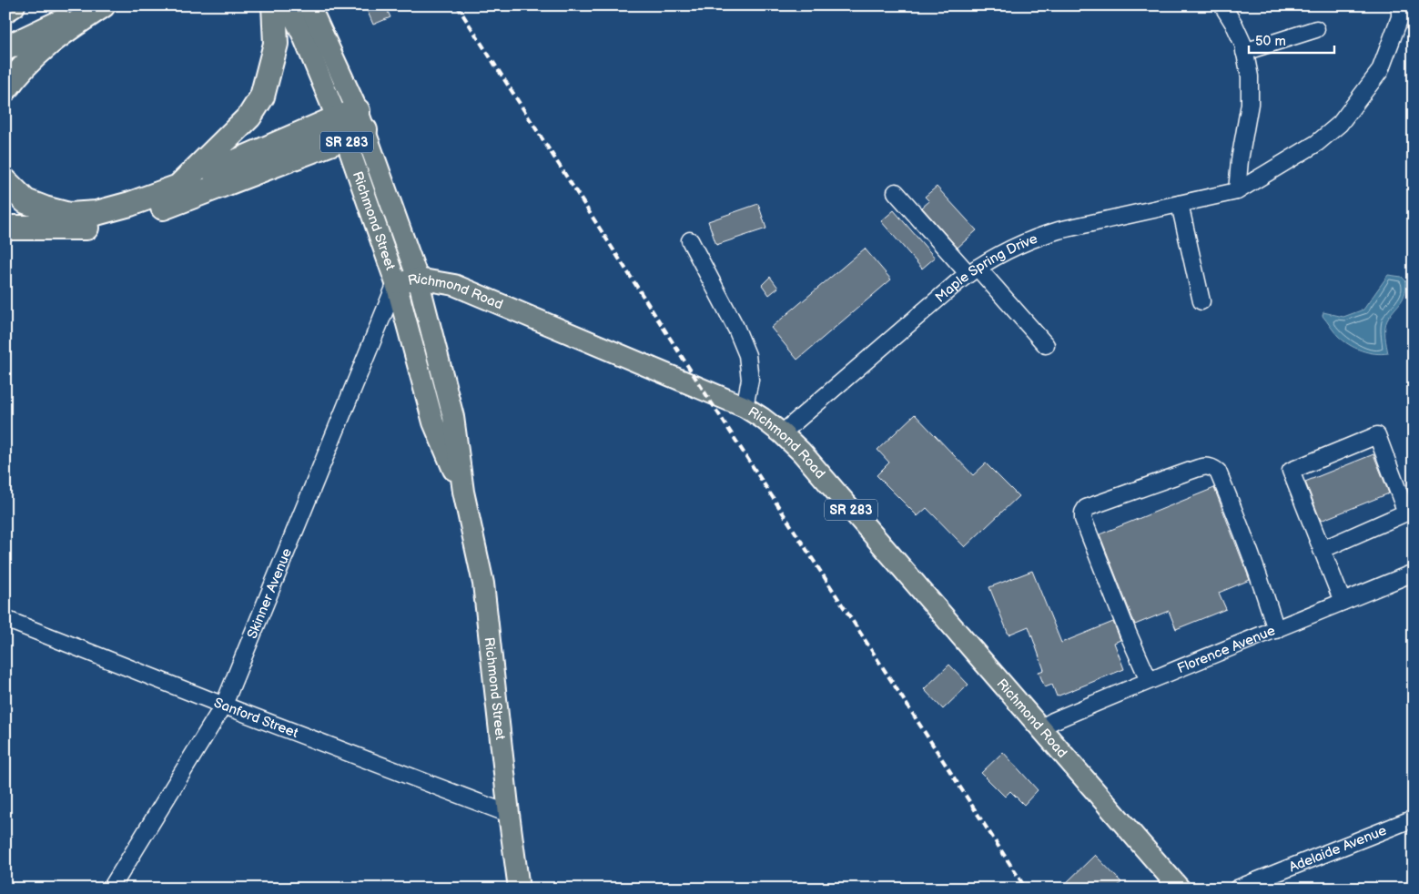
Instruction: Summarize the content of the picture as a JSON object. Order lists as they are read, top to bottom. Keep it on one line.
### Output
{"streets":{"main road":["SR 283","Richmond Street","Richmond Road"],"street":["Maple Spring Drive","Skinner Avenue","Florence Avenue","Sanford Street","Adelaide Avenue"]},"crossings":[["Richmond Street","Richmond Road"],["Richmond Street","Skinner Avenue"],["Richmond Street","Sanford Street"],["Maple Spring Drive","Richmond Road"],["Richmond Road","Skinner Avenue"],["Richmond Road","Florence Avenue"],["Skinner Avenue","Sanford Street"]],"scale_bar":"50 m"}
